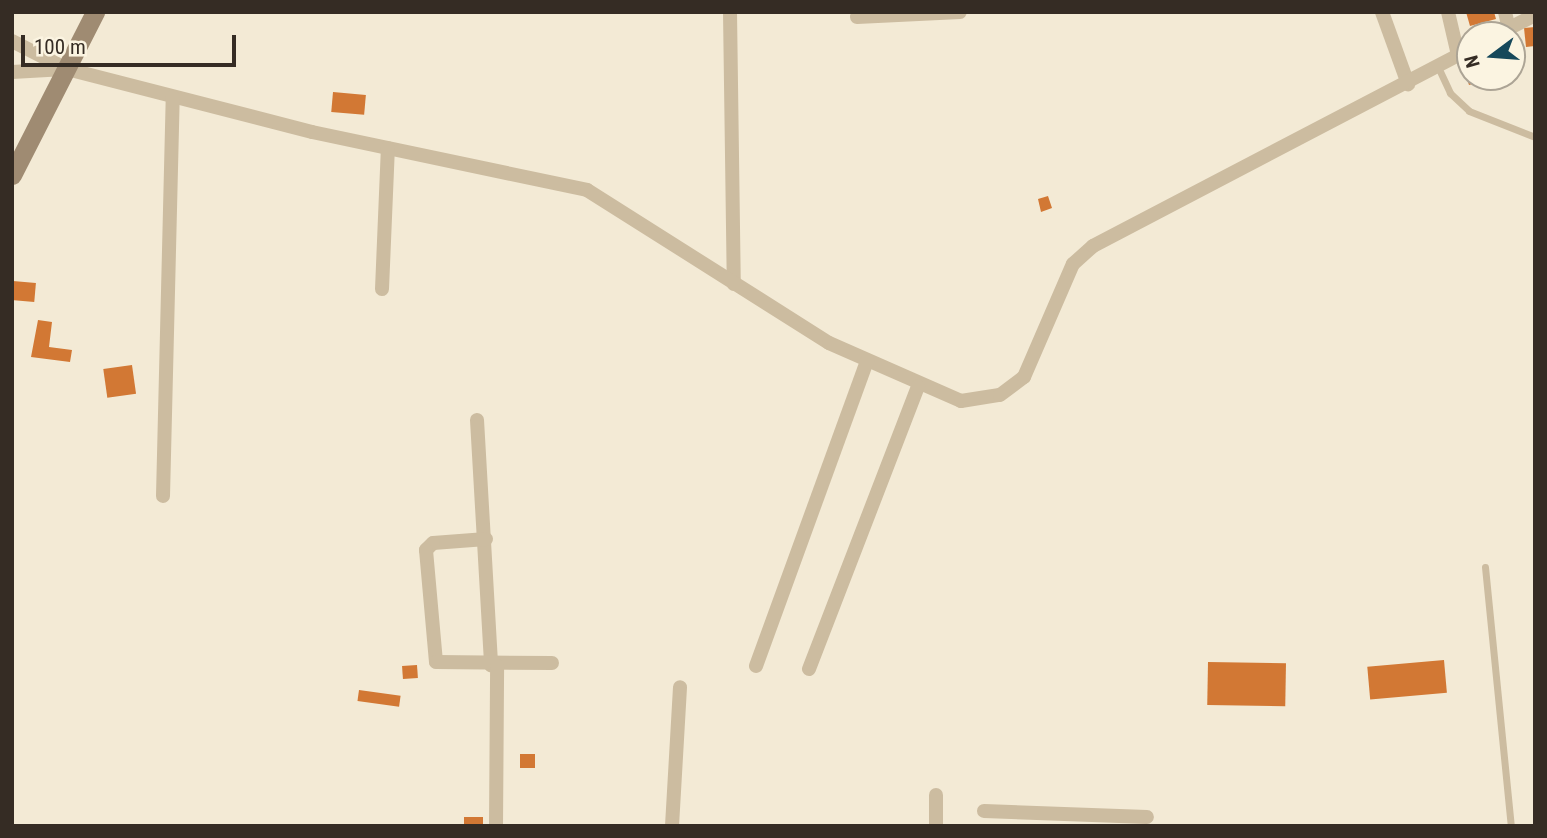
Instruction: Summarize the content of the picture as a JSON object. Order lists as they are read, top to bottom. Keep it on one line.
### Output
{"scale_bar":"100 m","north":"left"}
